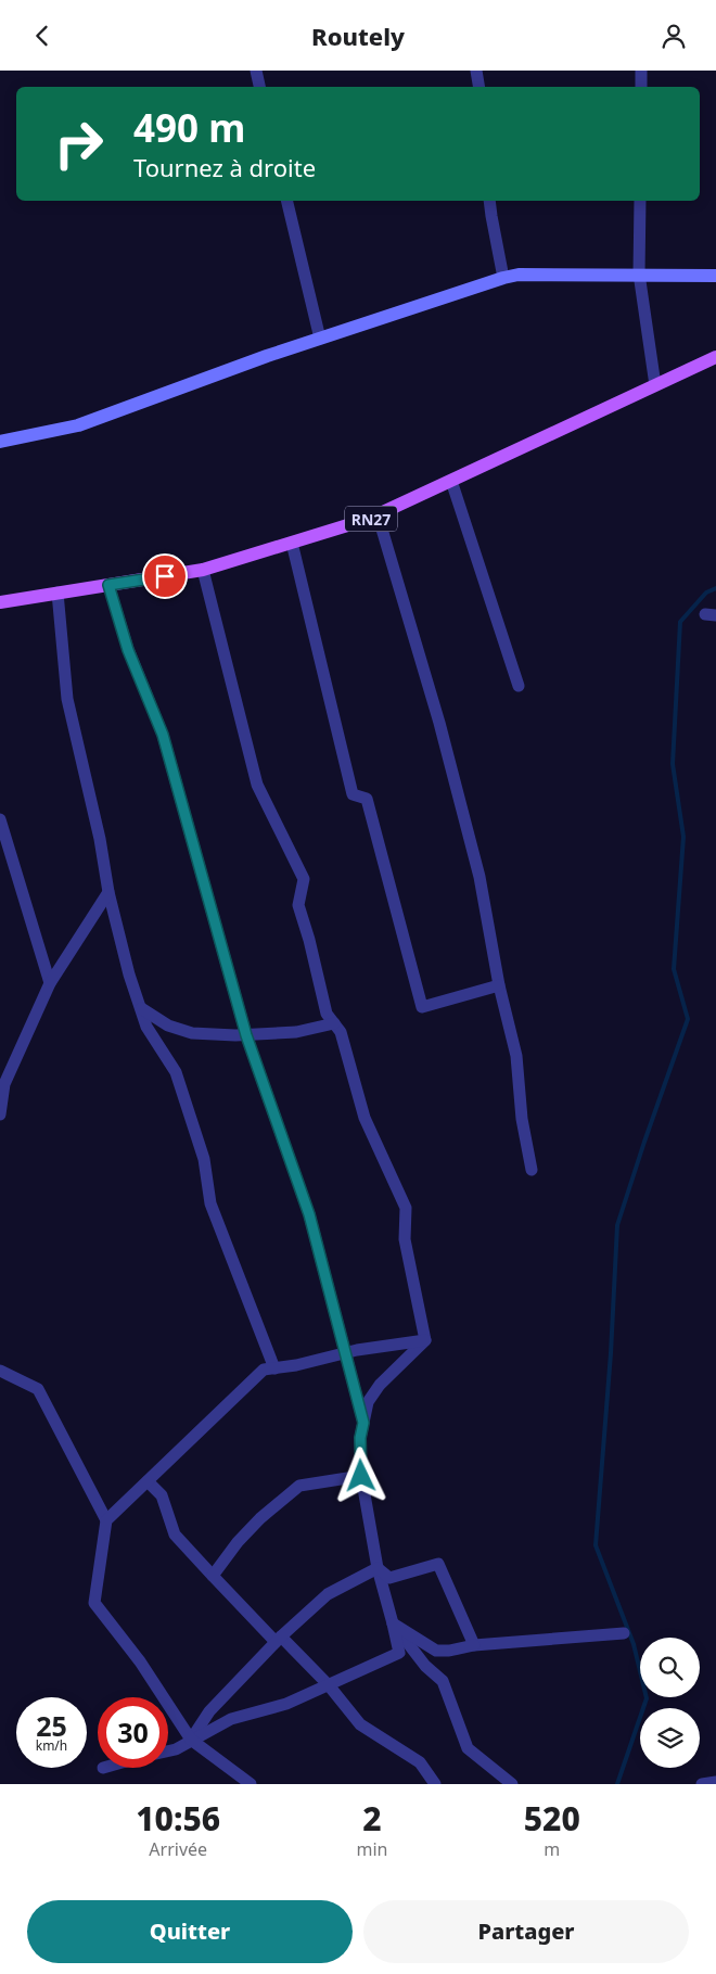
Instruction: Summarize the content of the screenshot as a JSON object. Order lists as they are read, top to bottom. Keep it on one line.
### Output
{"streets":{"main road":["RN27"]},"page":{"header":"Routely","turn":["490 m","Tournez à droite"],"speed":"25 km/h","limit":"30","eta":["10:56","Arrivée","2","min","520","m"],"buttons":["Quitter","Partager"]}}
